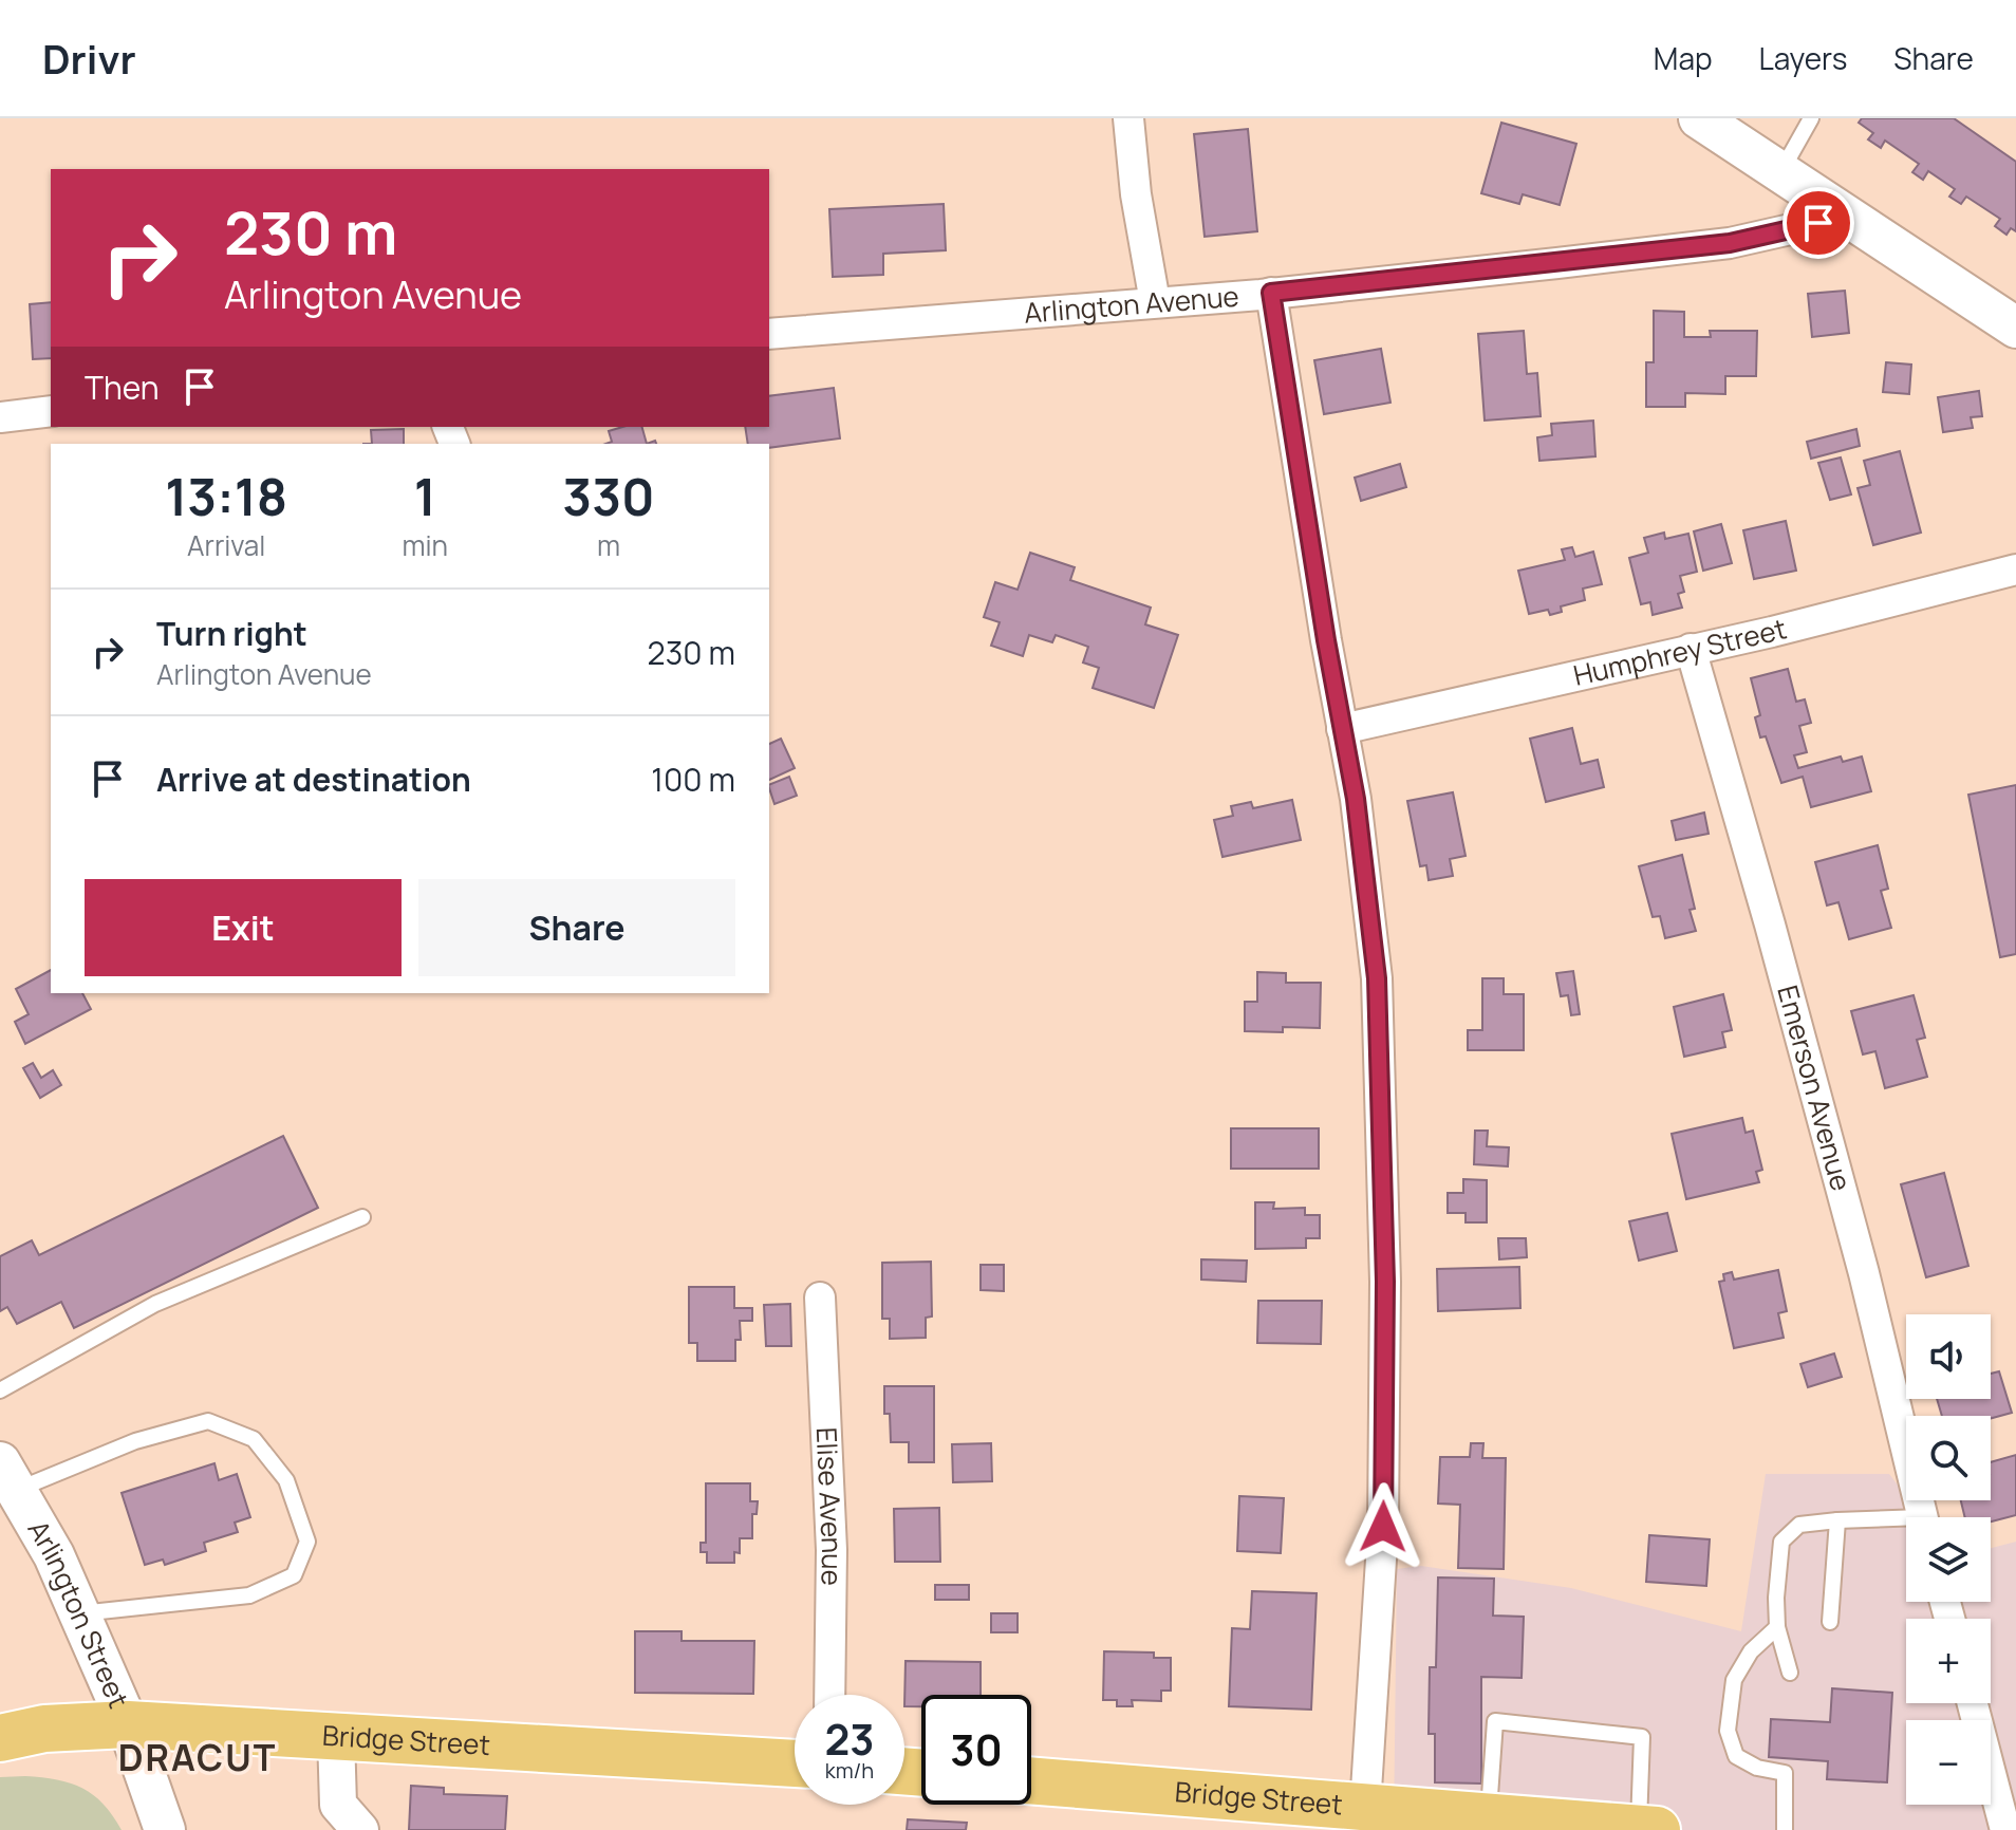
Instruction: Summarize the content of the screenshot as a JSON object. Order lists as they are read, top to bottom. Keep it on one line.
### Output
{"streets":{"main road":["Arlington Street","Bridge Street"],"street":["Arlington Avenue","Humphrey Street","Emerson Avenue","Elise Avenue"]},"crossings":[["Humphrey Street","Emerson Avenue"],["Arlington Street","Bridge Street"]],"districts":["DRACUT"],"page":{"header":"Drivr","nav":["Map","Layers","Share"],"turn":["230 m","Arlington Avenue"],"then":"Then","eta":["13:18","Arrival","1","min","330","m"],"list":[{"name":"Turn right","note":"Arlington Avenue","value":"230 m"},{"name":"Arrive at destination","value":"100 m"}],"buttons":["Exit","Share"],"map_buttons":["+","−"],"speed":"23 km/h","limit":"30"}}
